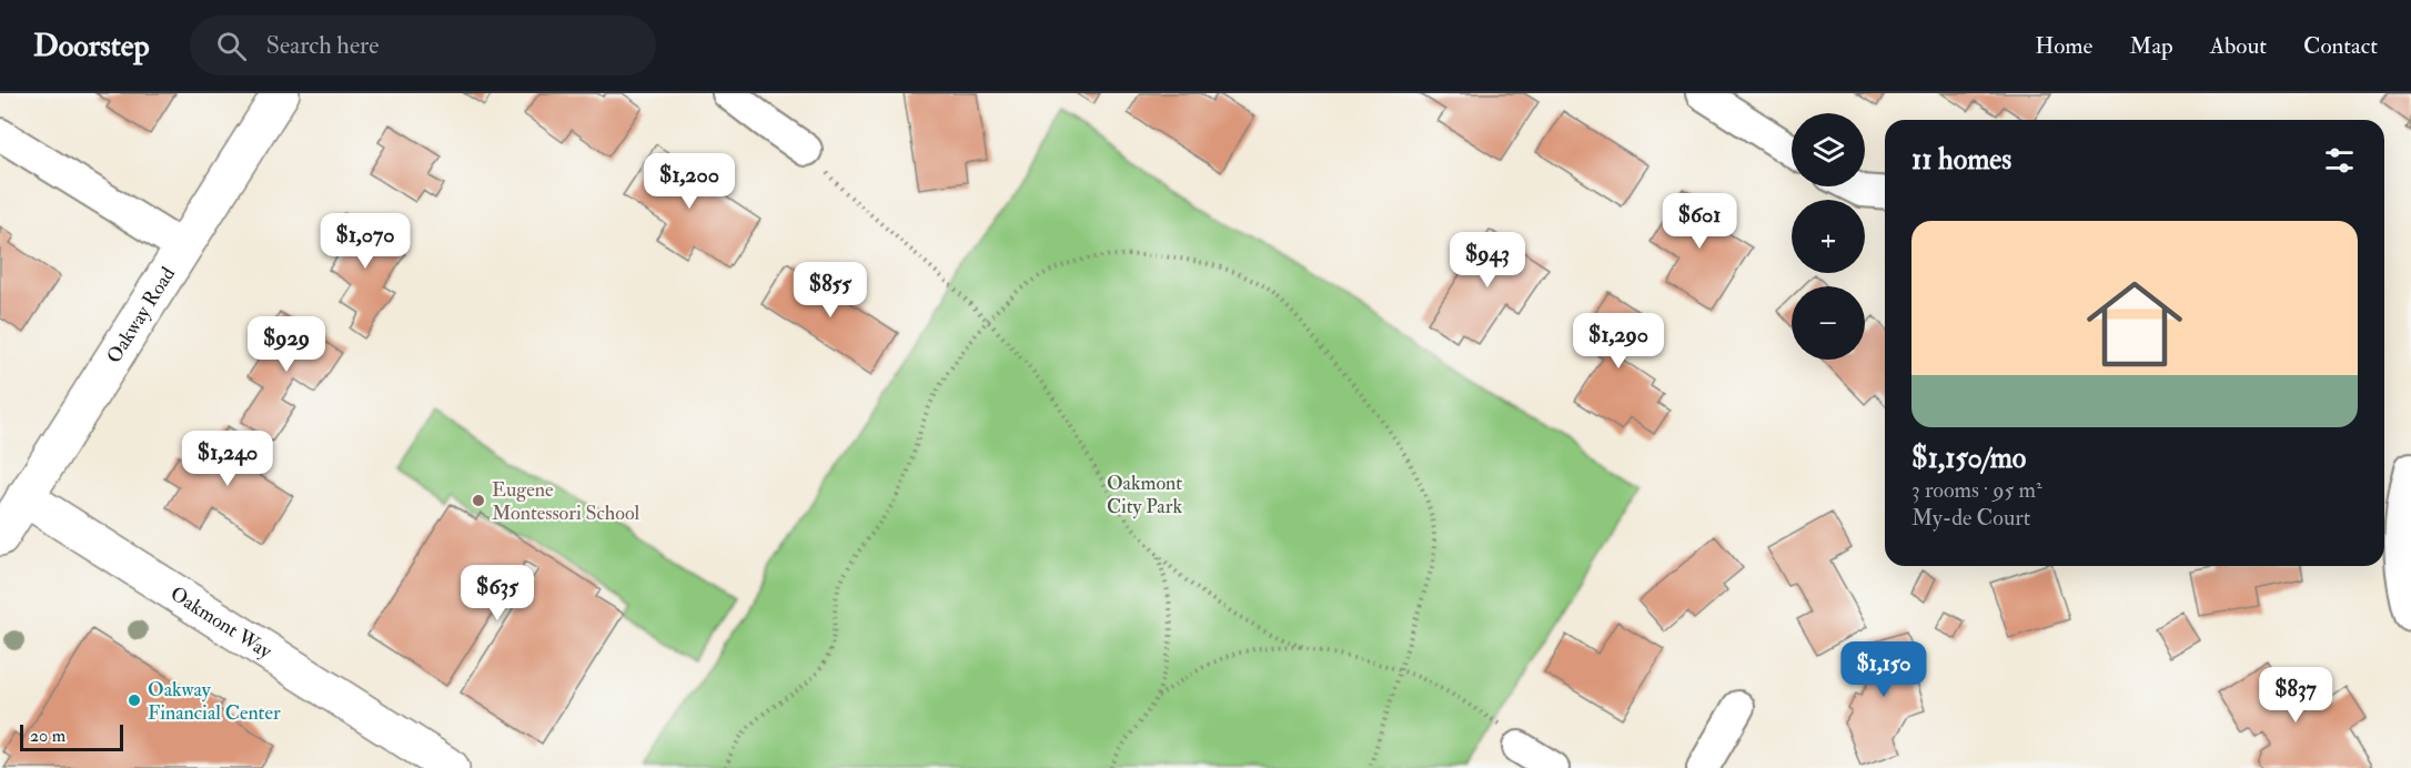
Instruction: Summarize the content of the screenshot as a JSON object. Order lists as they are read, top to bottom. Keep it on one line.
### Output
{"streets":{"main road":["Oakway Road","Oakmont Way"]},"crossings":[["Oakway Road","Oakmont Way"]],"parks":["Oakmont City Park"],"places":["Eugene Montessori School","Oakway Financial Center"],"scale_bar":"20 m","page":{"header":"Doorstep","search":"Search here","nav":["Home","Map","About","Contact"],"map_buttons":["+","−"],"heading":"11 homes","price":["$1,200","$601","$1,070","$943","$855","$1,290","$929","$1,240","$635","$1,150","$837"],"list":[{"name":"$1,150/mo","note":"3 rooms · 95 m² · My-de Court"}],"scale":"20 m"}}
